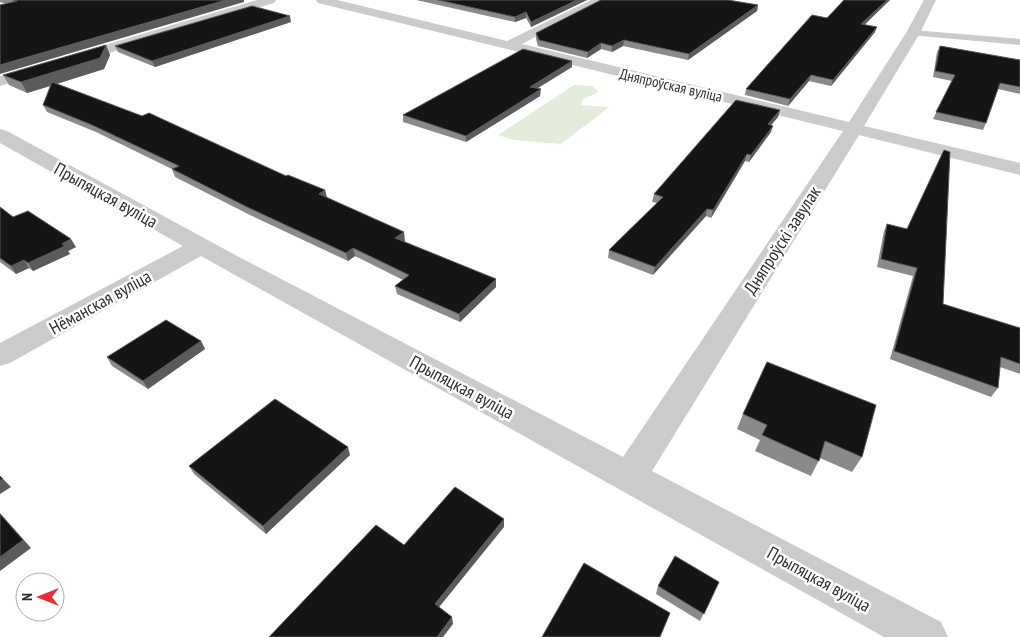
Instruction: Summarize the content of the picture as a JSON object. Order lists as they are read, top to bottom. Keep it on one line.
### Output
{"streets":{"street":["Дняпроўская вуліца","Прыпяцкая вуліца","Дняпроўскі завулак","Нёманская вуліца"]},"crossings":[["Дняпроўская вуліца","Дняпроўскі завулак"],["Прыпяцкая вуліца","Дняпроўскі завулак"],["Прыпяцкая вуліца","Нёманская вуліца"]],"north":"left"}
